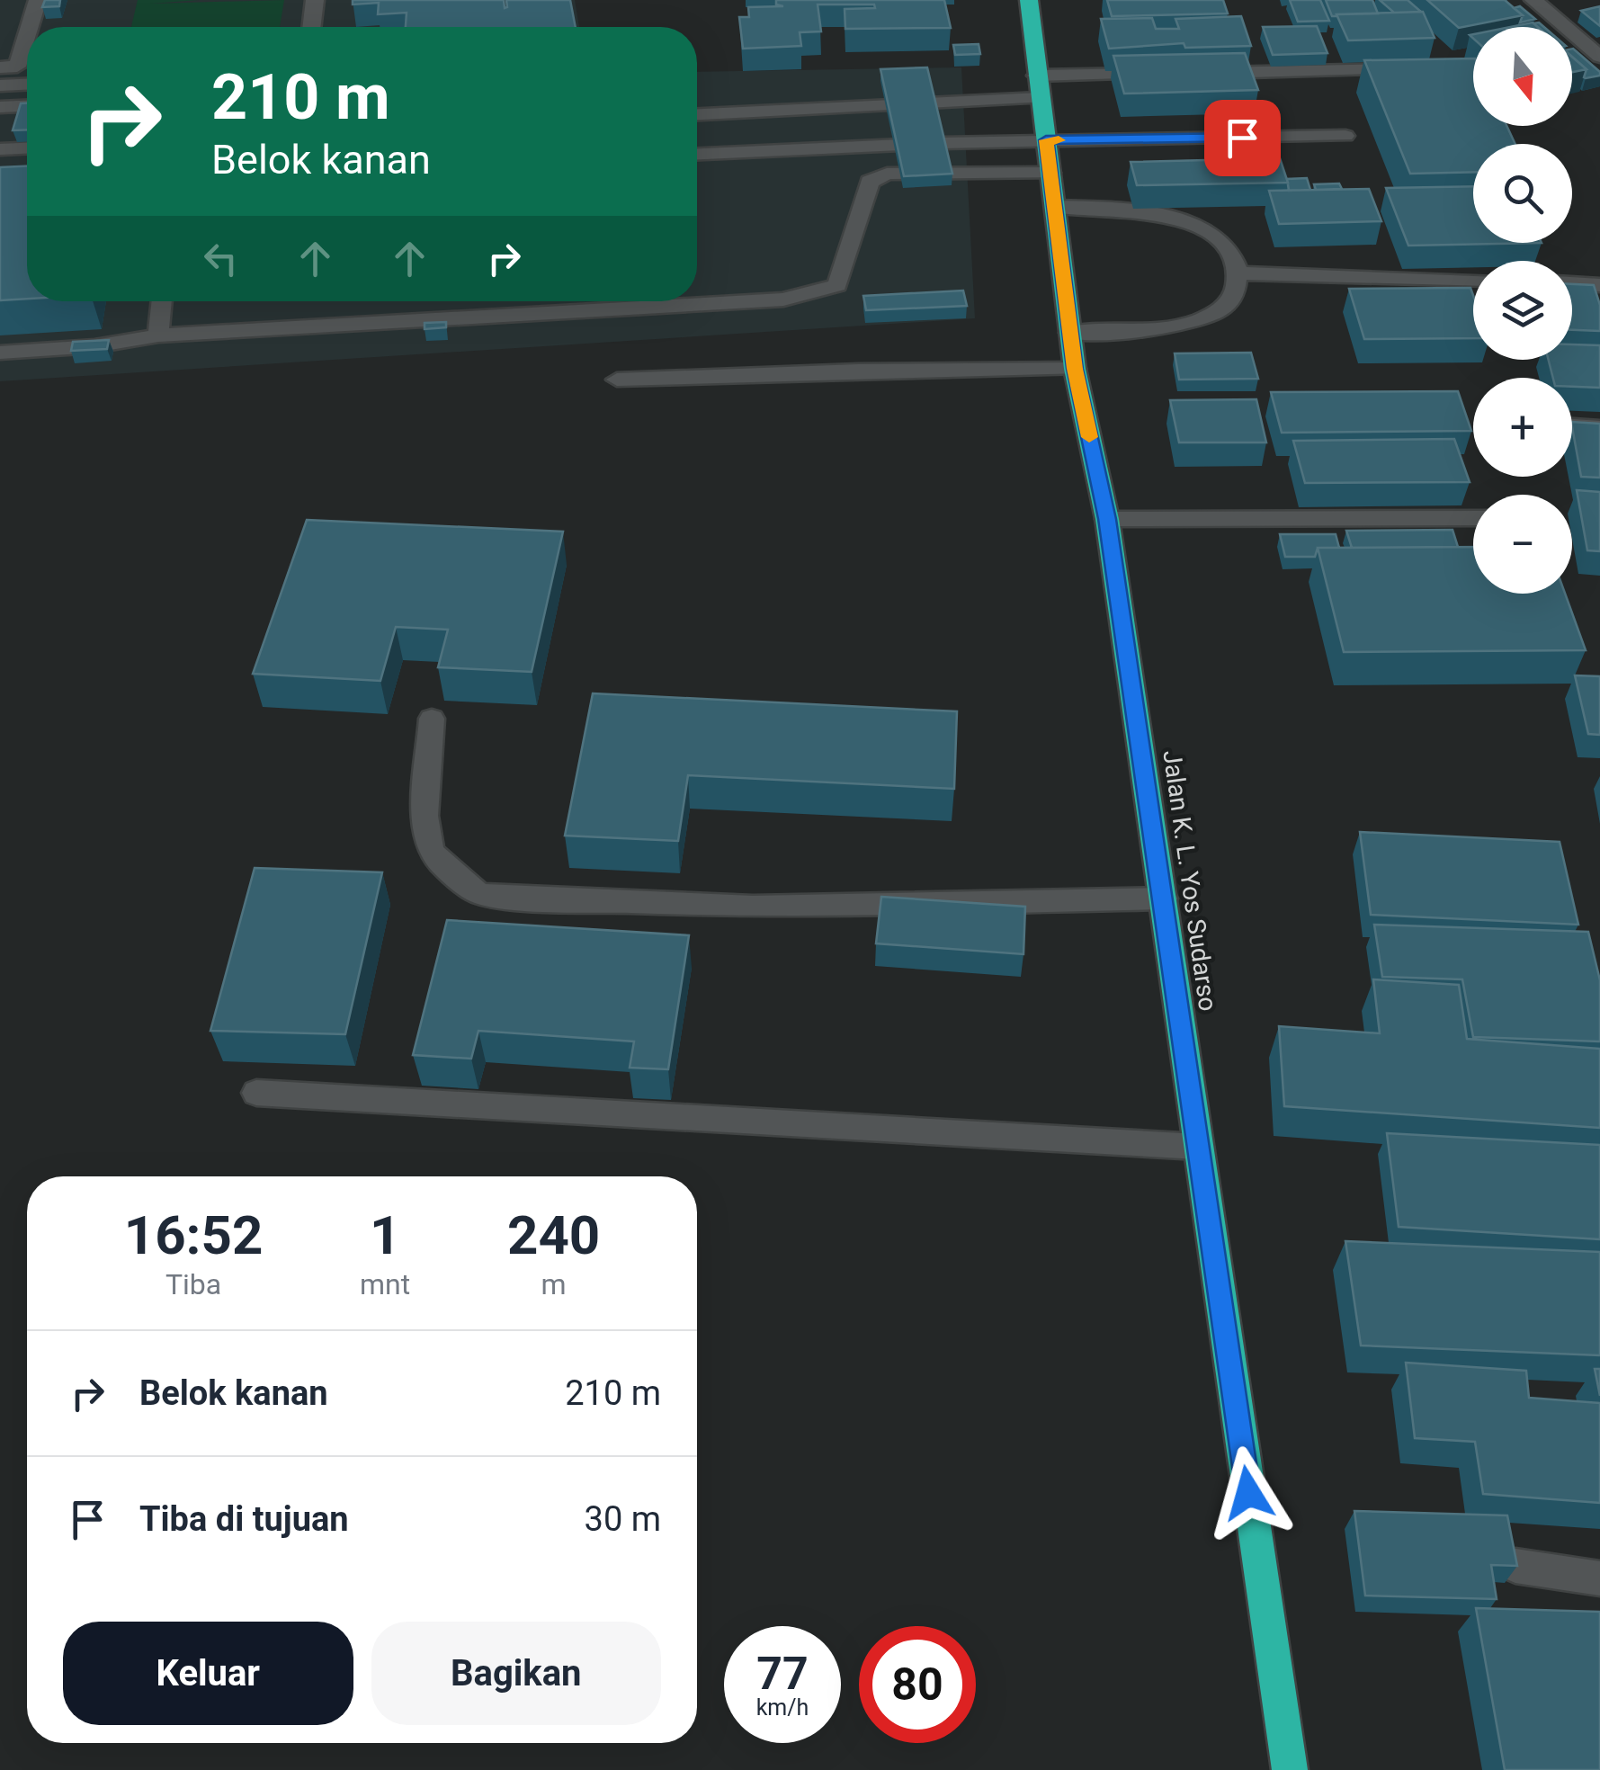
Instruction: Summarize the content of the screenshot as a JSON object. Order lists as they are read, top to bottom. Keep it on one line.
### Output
{"streets":{"highway":["Jalan K. L. Yos Sudarso"]},"north":"bottom","page":{"map_buttons":["+","−"],"turn":["210 m","Belok kanan"],"eta":["16:52","Tiba","1","mnt","240","m"],"list":[{"name":"Belok kanan","value":"210 m"},{"name":"Tiba di tujuan","value":"30 m"}],"buttons":["Keluar","Bagikan"],"speed":"77 km/h","limit":"80"}}
